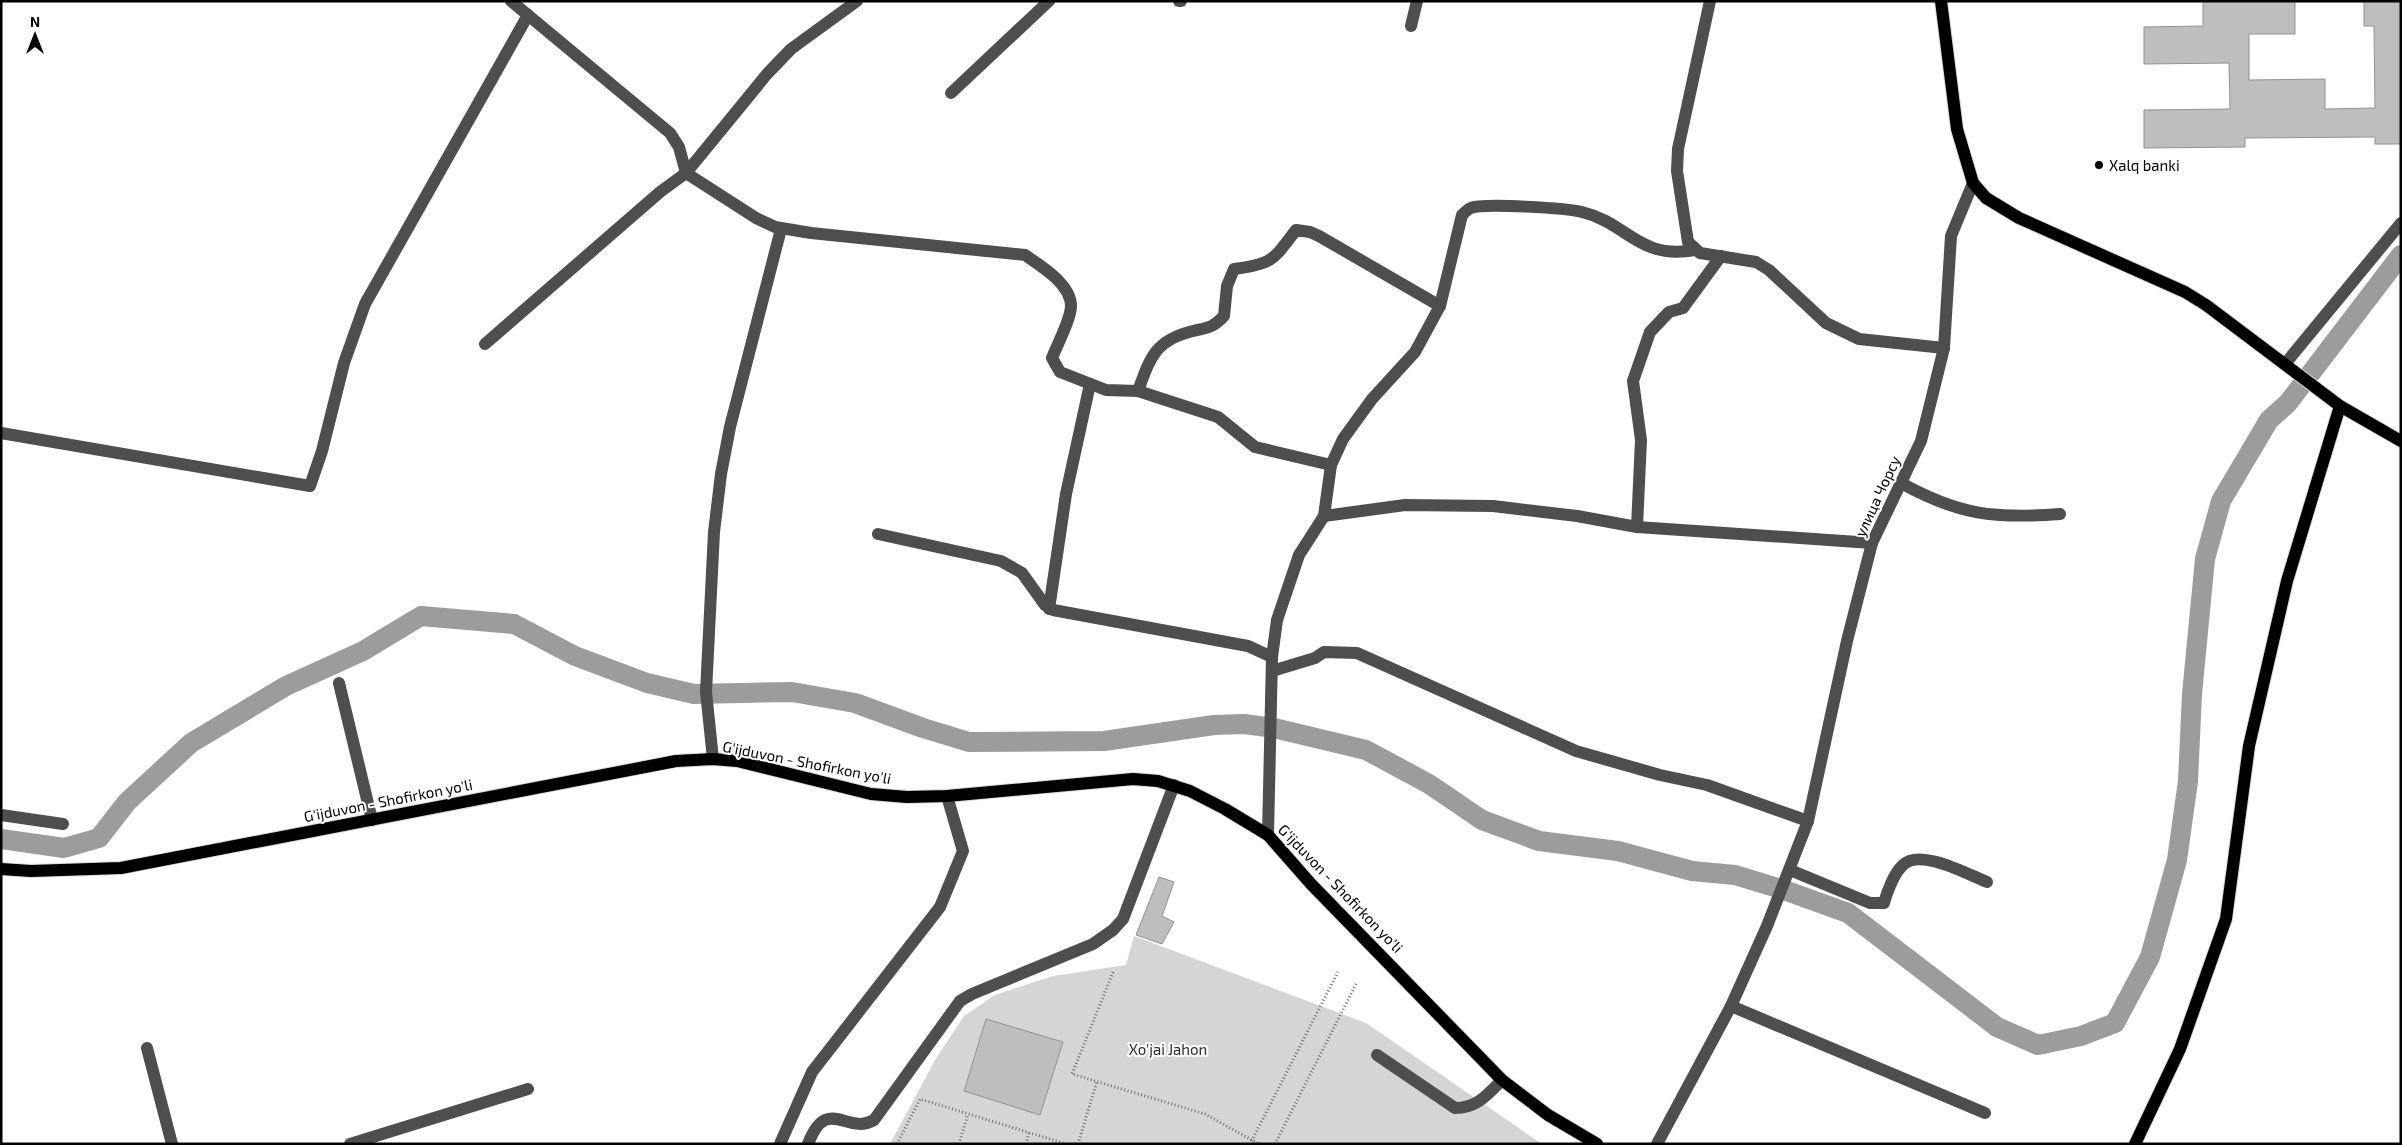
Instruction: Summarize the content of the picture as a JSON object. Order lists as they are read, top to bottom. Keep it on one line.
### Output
{"streets":{"main road":["G'ijduvon - Shofirkon yo'li"],"street":["улица Чорсу"]},"parks":["Xo'jai Jahon"],"places":["Xalq banki"],"north":"top"}
